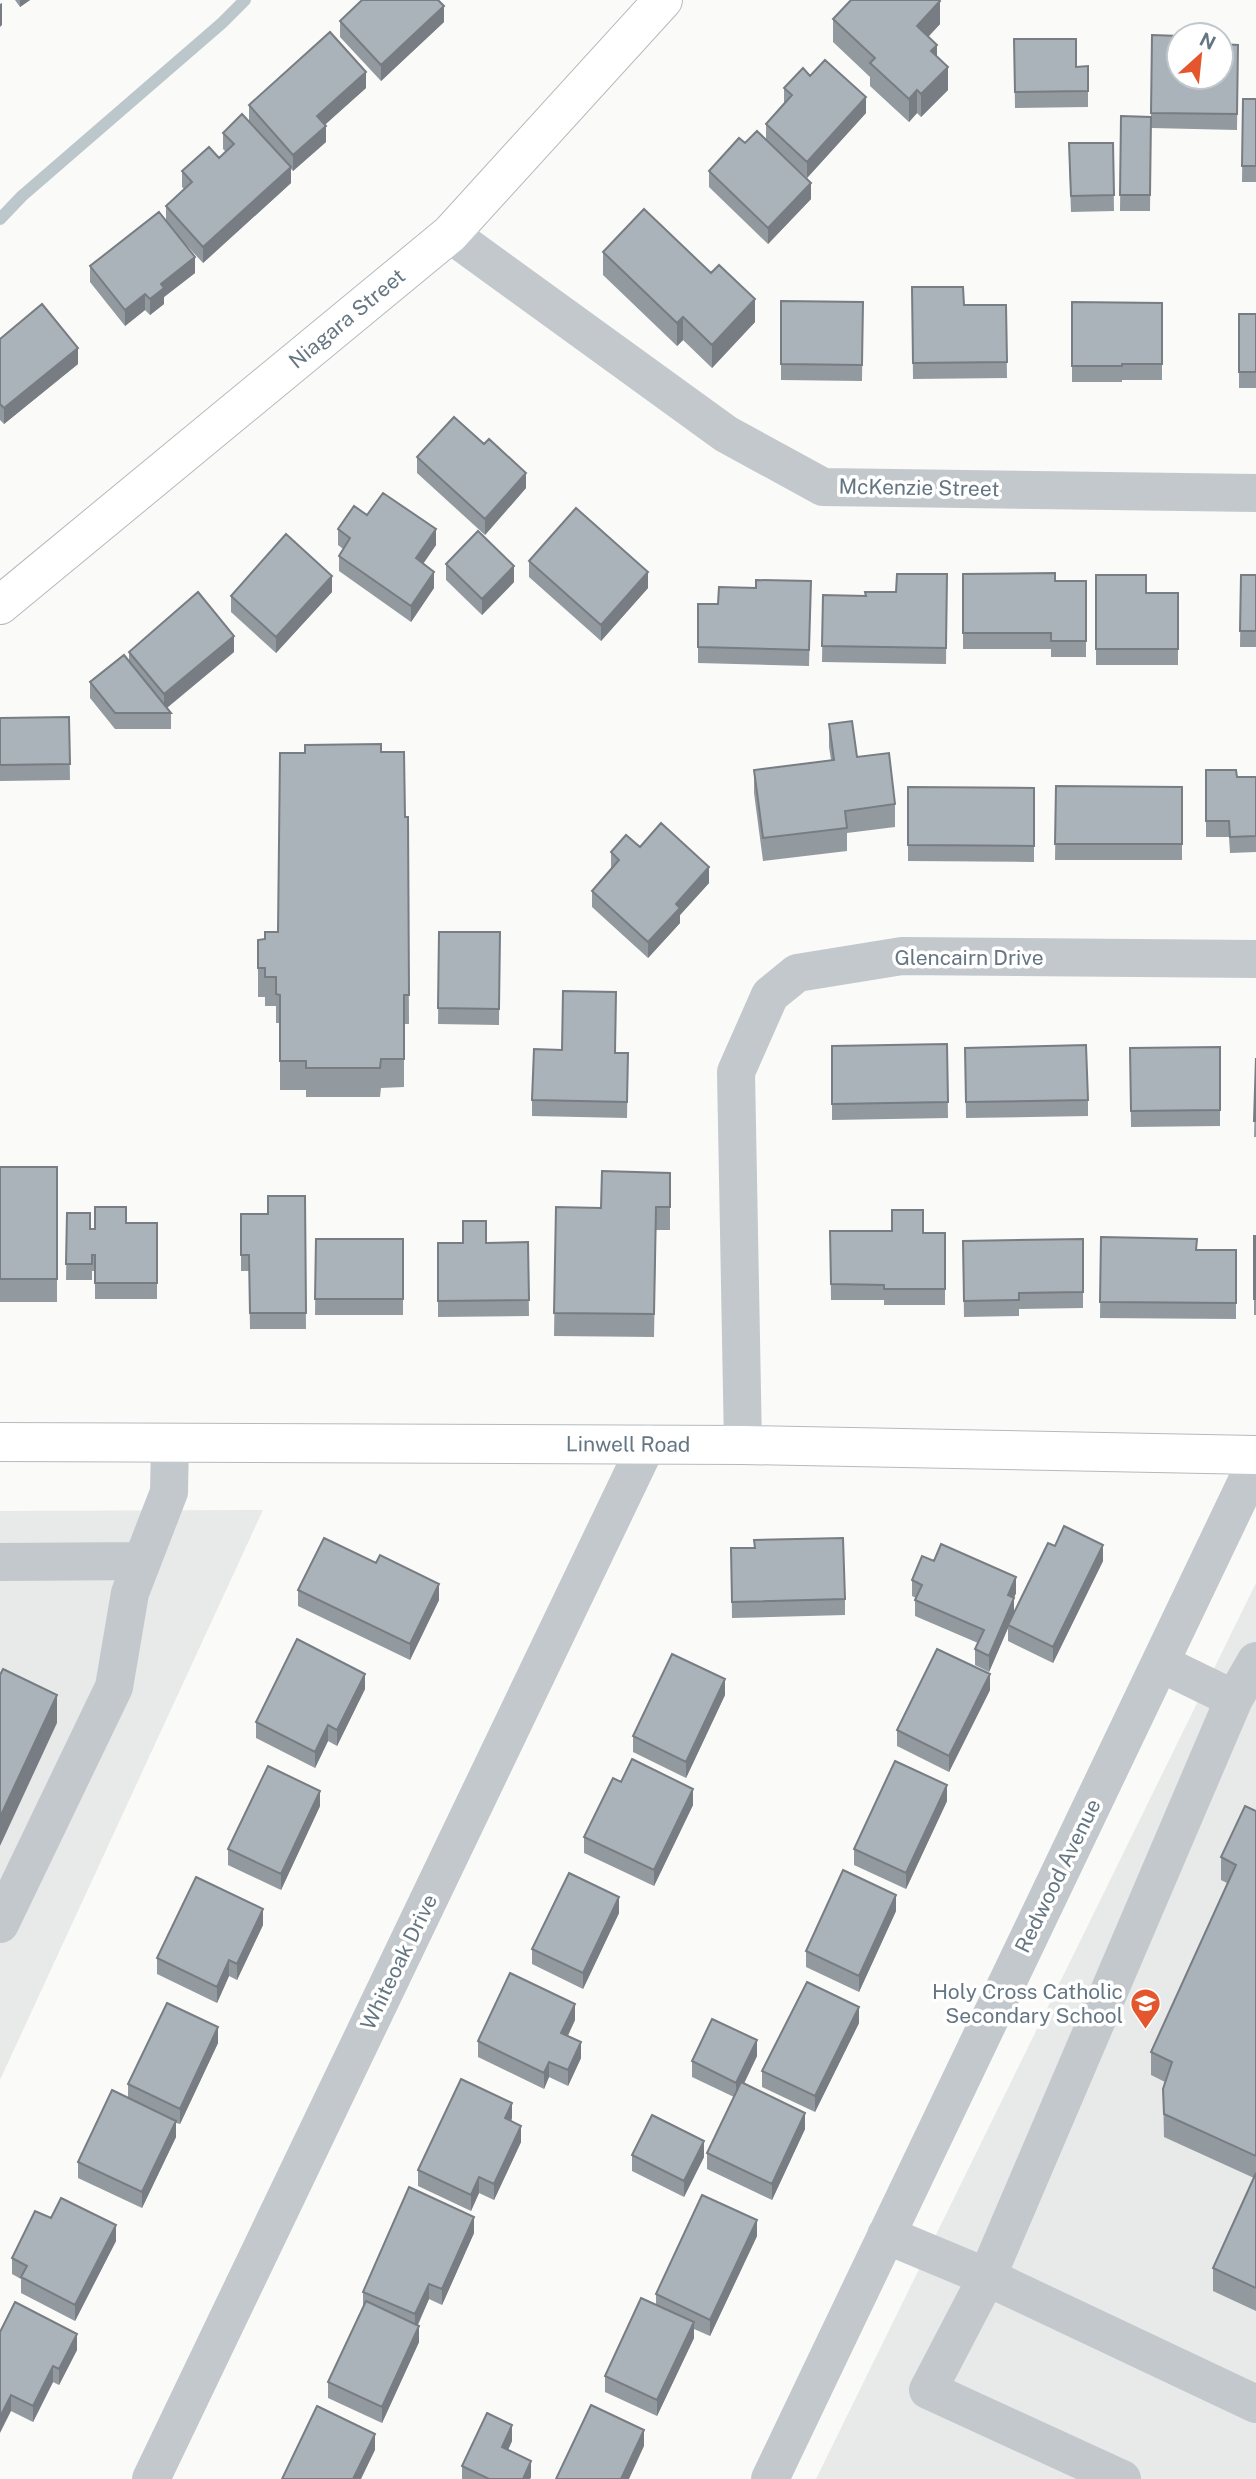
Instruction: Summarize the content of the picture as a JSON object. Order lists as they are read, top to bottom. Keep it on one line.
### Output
{"streets":{"main road":["Niagara Street","Linwell Road"],"street":["McKenzie Street","Glencairn Drive","Redwood Avenue","Whiteoak Drive"]},"crossings":[["Niagara Street","McKenzie Street"],["Glencairn Drive","Linwell Road"],["Linwell Road","Whiteoak Drive"]],"places":{"school or university":["Holy Cross Catholic Secondary School"]},"north":"top right"}
